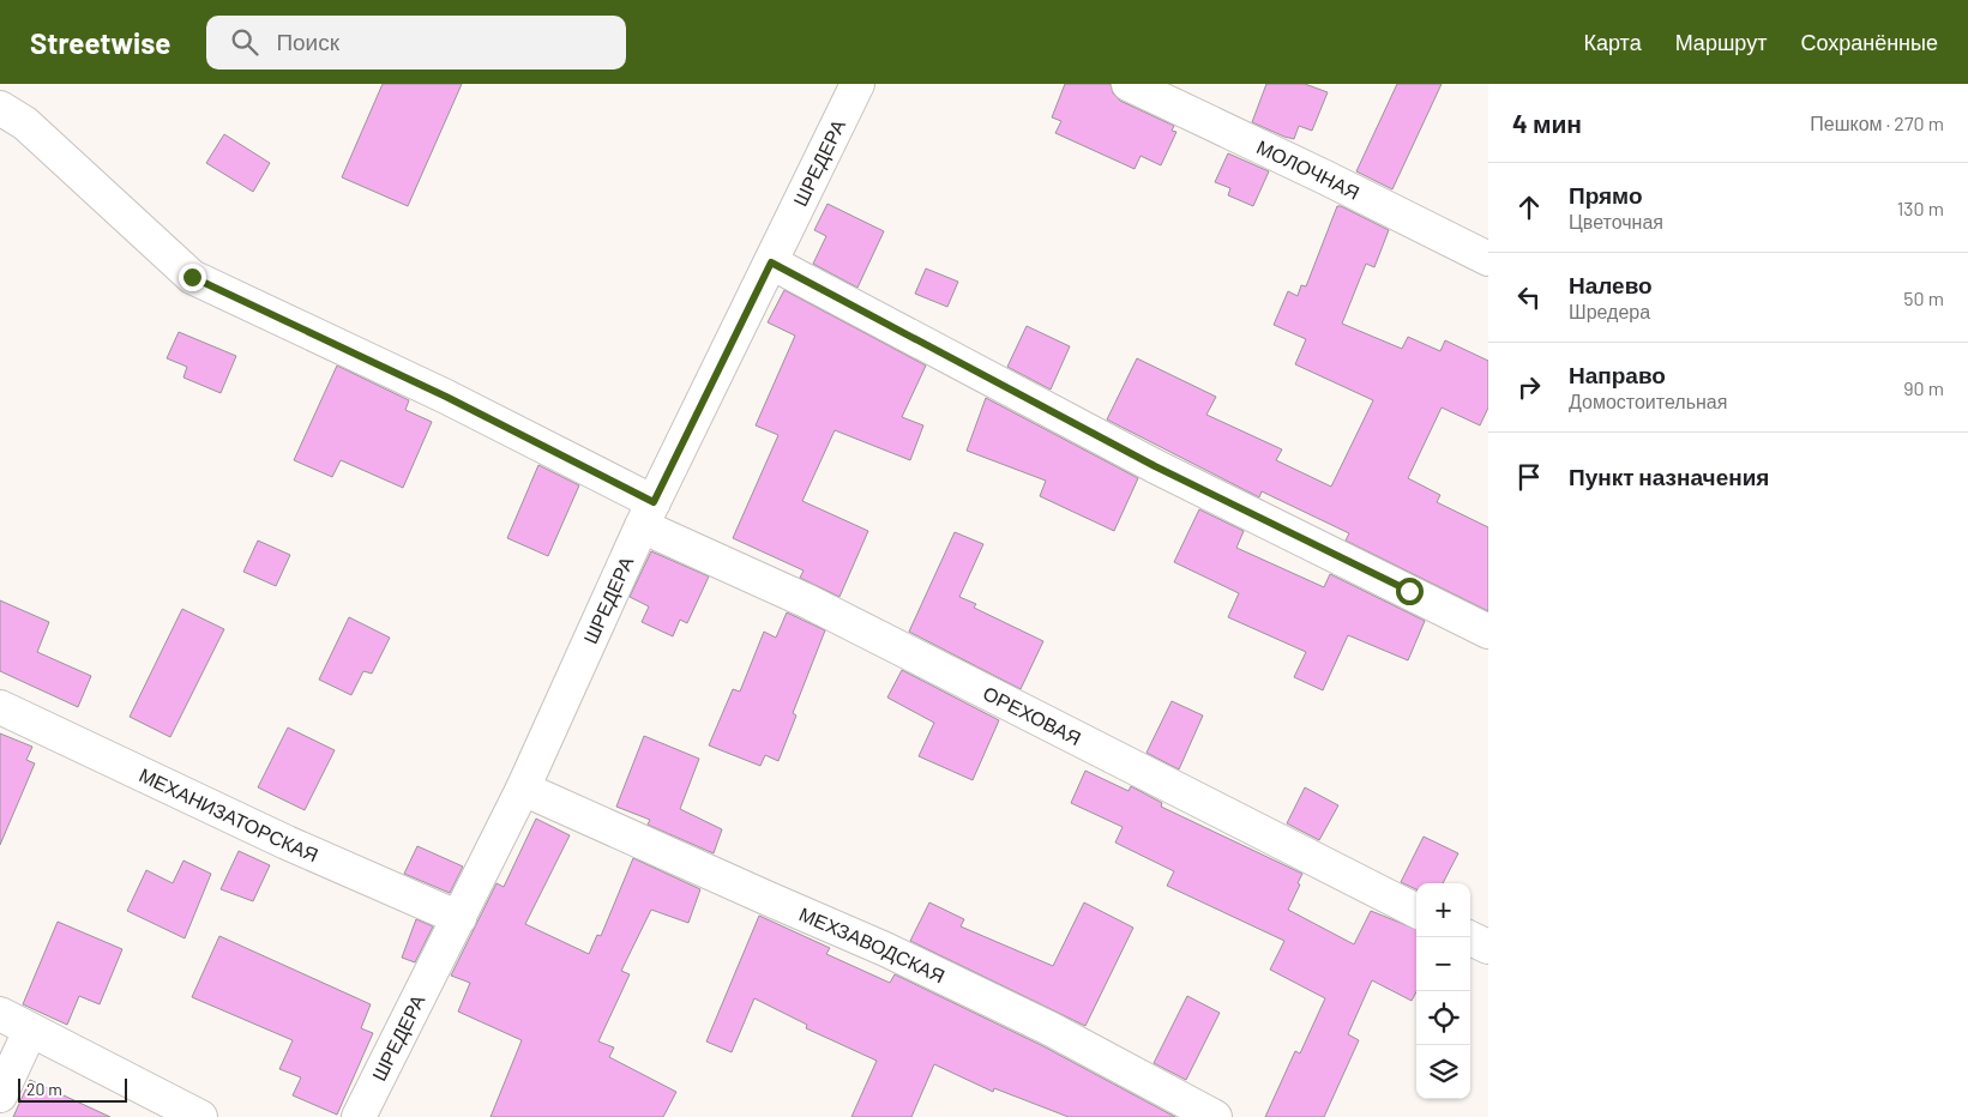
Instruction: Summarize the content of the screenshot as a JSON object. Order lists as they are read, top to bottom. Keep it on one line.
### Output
{"streets":{"street":["ШРЕДЕРА","МОЛОЧНАЯ","ОРЕХОВАЯ","МЕХАНИЗАТОРСКАЯ","МЕХЗАВОДСКАЯ"]},"crossings":[["ШРЕДЕРА","ОРЕХОВАЯ"],["ШРЕДЕРА","МЕХАНИЗАТОРСКАЯ"],["ШРЕДЕРА","МЕХЗАВОДСКАЯ"]],"scale_bar":"20 m","page":{"header":"Streetwise","search":"Поиск","nav":["Карта","Маршрут","Сохранённые"],"heading":["4 мин","Пешком · 270 m"],"list":[["Прямо","Цветочная","130 m"],["Налево","Шредера","50 m"],["Направо","Домостоительная","90 m"],"Пункт назначения"],"map_buttons":["+","−"],"scale":"20 m"}}
